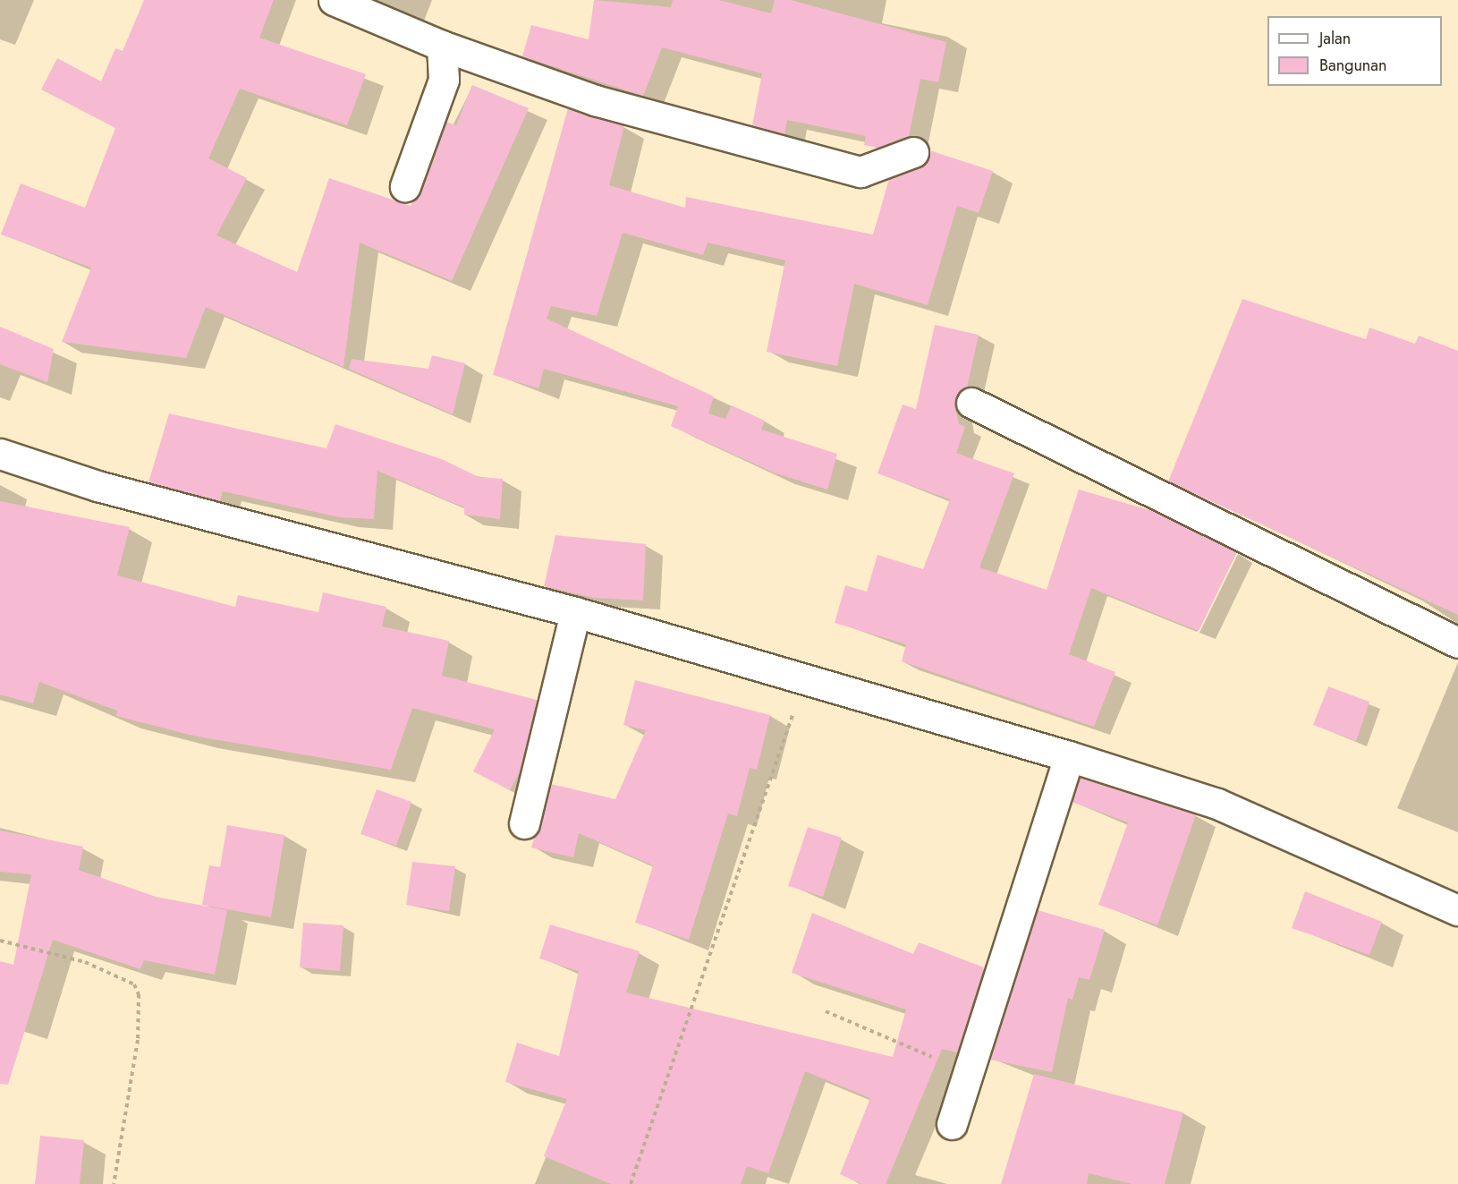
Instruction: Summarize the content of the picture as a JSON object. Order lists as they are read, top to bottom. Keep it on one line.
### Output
{"legend":["Jalan","Bangunan"]}
